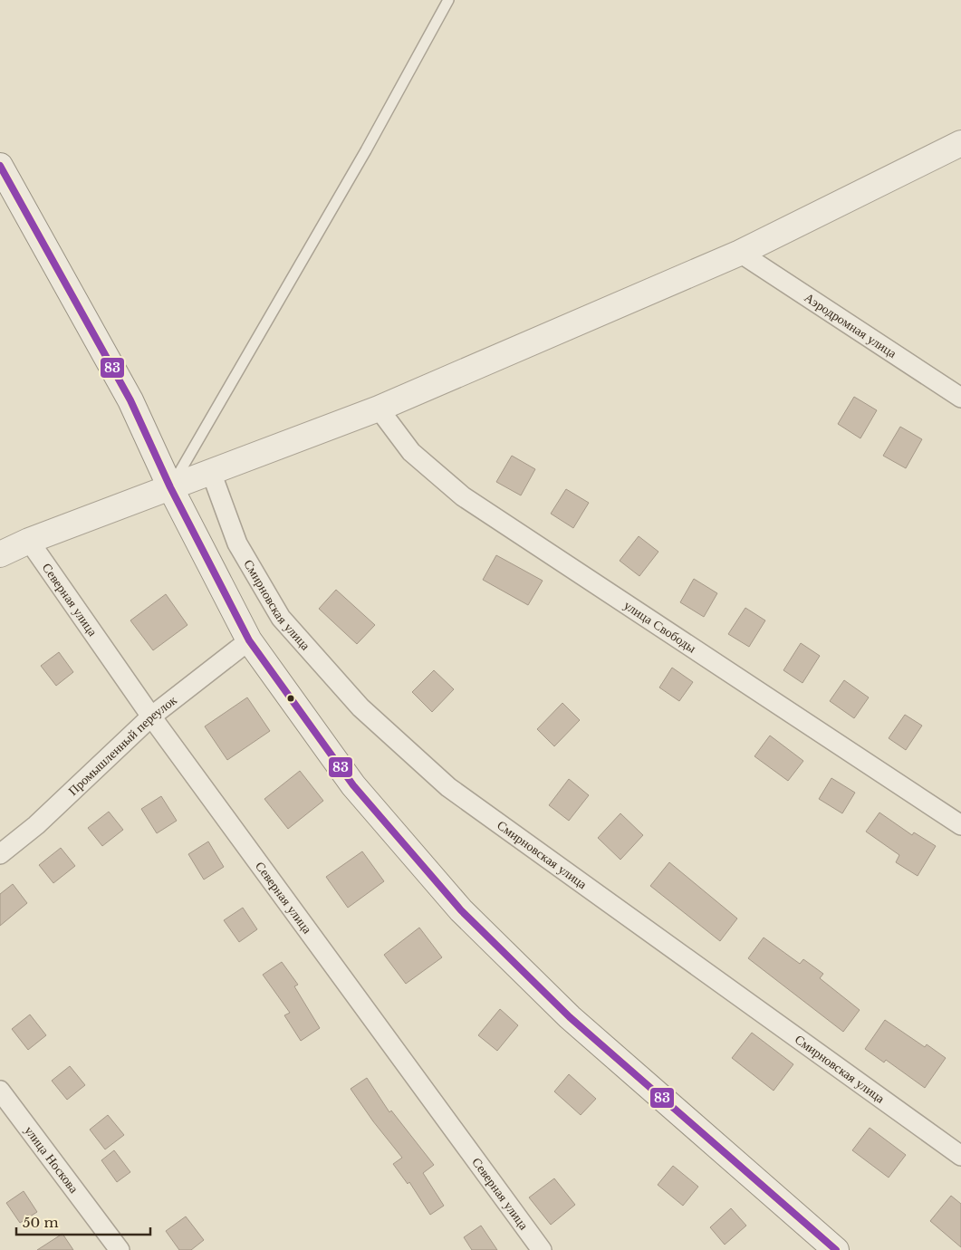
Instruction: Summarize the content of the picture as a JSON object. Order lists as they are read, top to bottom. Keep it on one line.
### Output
{"streets":{"street":["Аэродромная улица","Северная улица","Смирновская улица","улица Свободы","Промышленный переулок","улица Носкова"]},"crossings":[["Северная улица","Промышленный переулок"]],"lines":["transit line 83"],"scale_bar":"50 m"}
